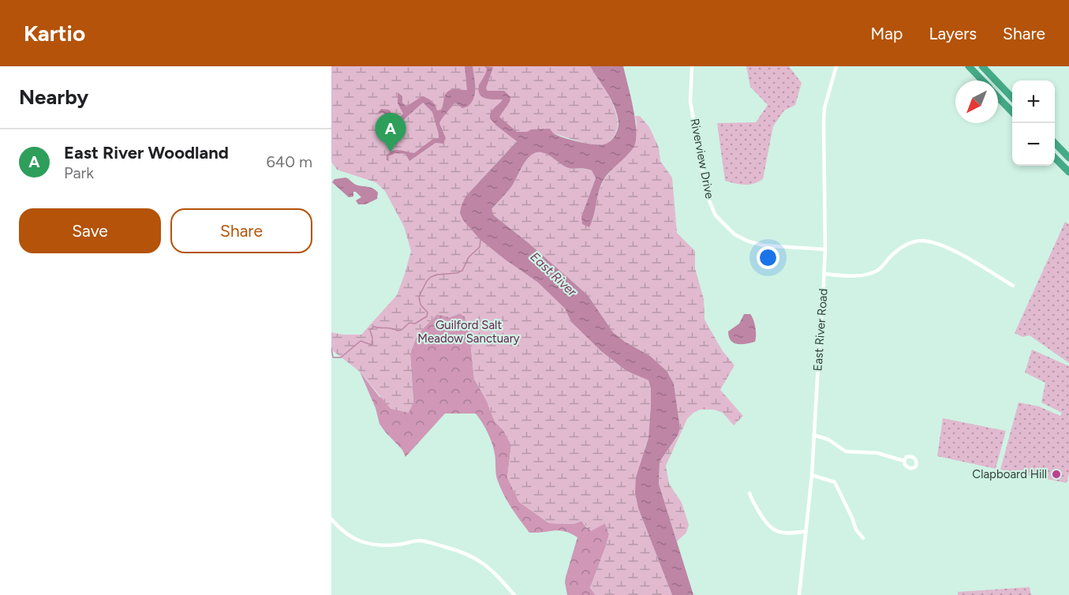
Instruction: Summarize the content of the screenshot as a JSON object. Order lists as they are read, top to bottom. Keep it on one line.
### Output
{"streets":{"street":["Riverview Drive","East River Road"]},"crossings":[["Riverview Drive","East River Road"]],"water":["East River"],"parks":["Guilford Salt Meadow Sanctuary"],"places":["Clapboard Hill"],"north":"bottom left","page":{"header":"Kartio","nav":["Map","Layers","Share"],"heading":"Nearby","map_buttons":["+","−"],"pins":"A","list":[{"mark":"A","name":"East River Woodland","note":"Park","value":"640 m"}],"buttons":["Save","Share"]}}
